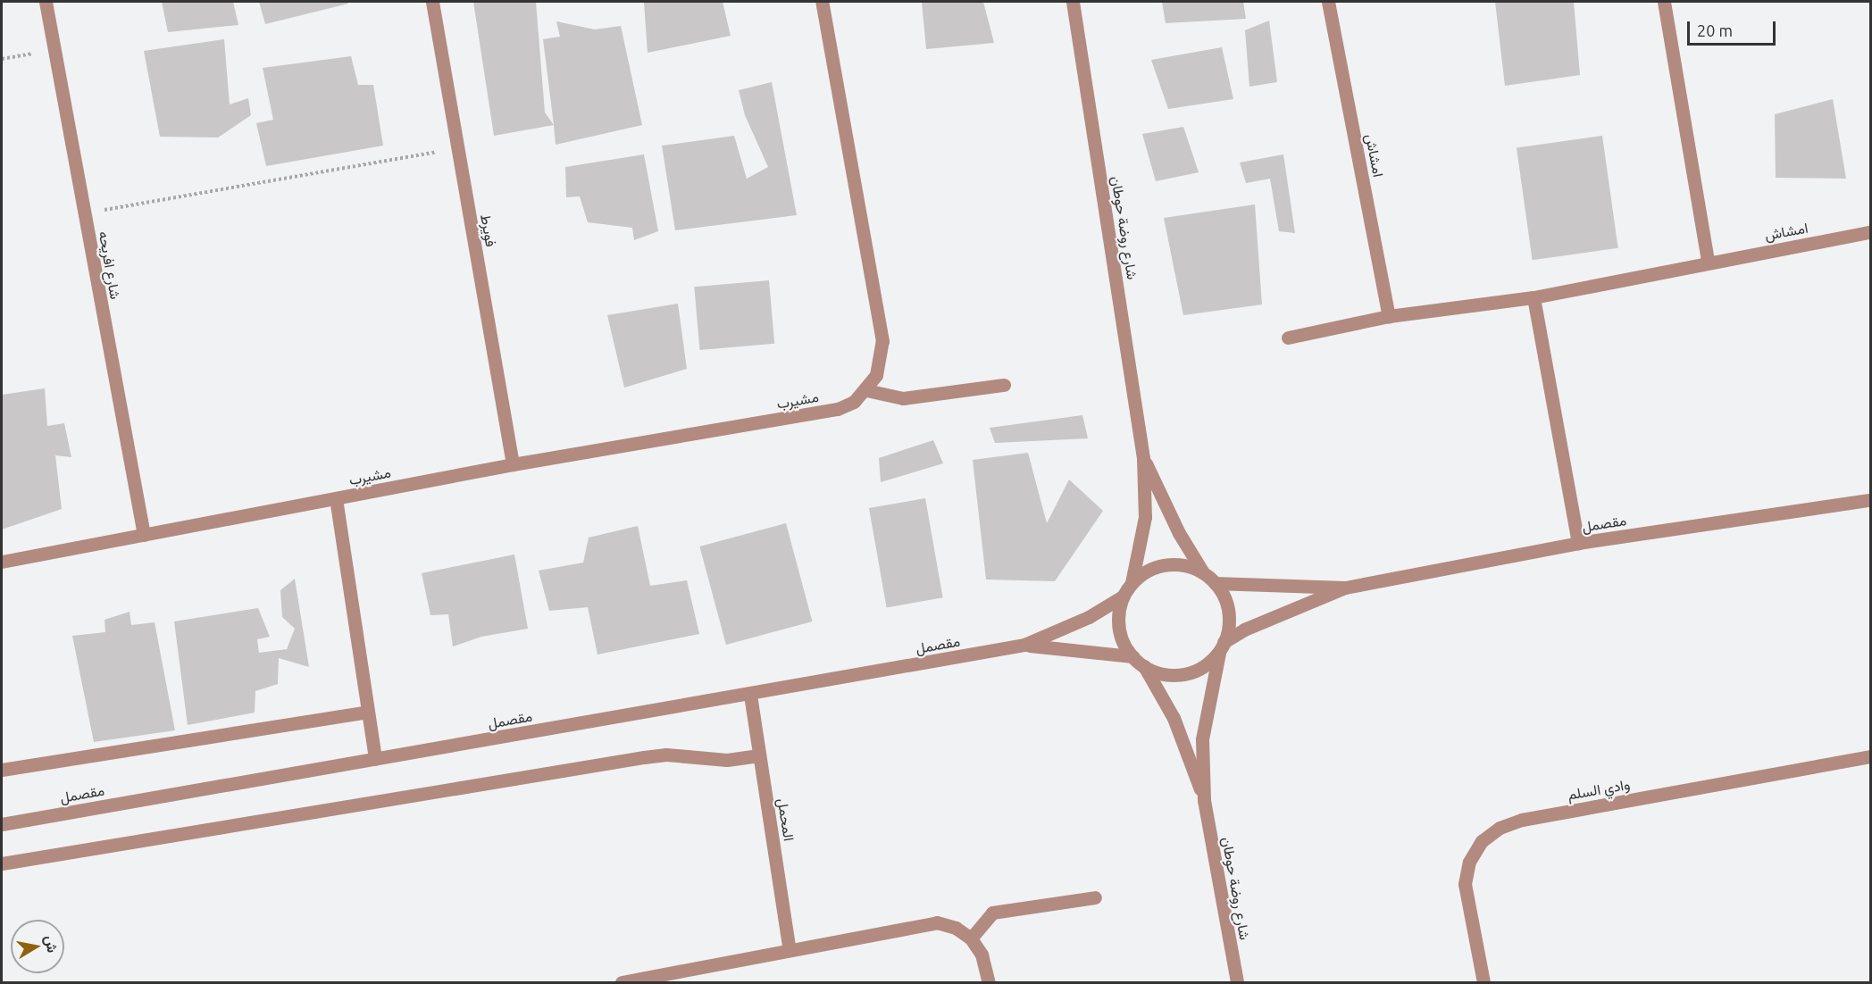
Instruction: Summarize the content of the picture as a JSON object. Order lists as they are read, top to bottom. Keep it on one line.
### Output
{"streets":{"street":["امشاش","شارع روضة حوطان","فويرط","شارع افريحه","مشيرب","مقصمل","وادي السلم","المحمل"]},"crossings":[["شارع روضة حوطان","مقصمل"],["فويرط","مشيرب"],["شارع افريحه","مشيرب"],["مشيرب","مقصمل"],["مقصمل","المحمل"]],"scale_bar":"20 m","north":"right"}
